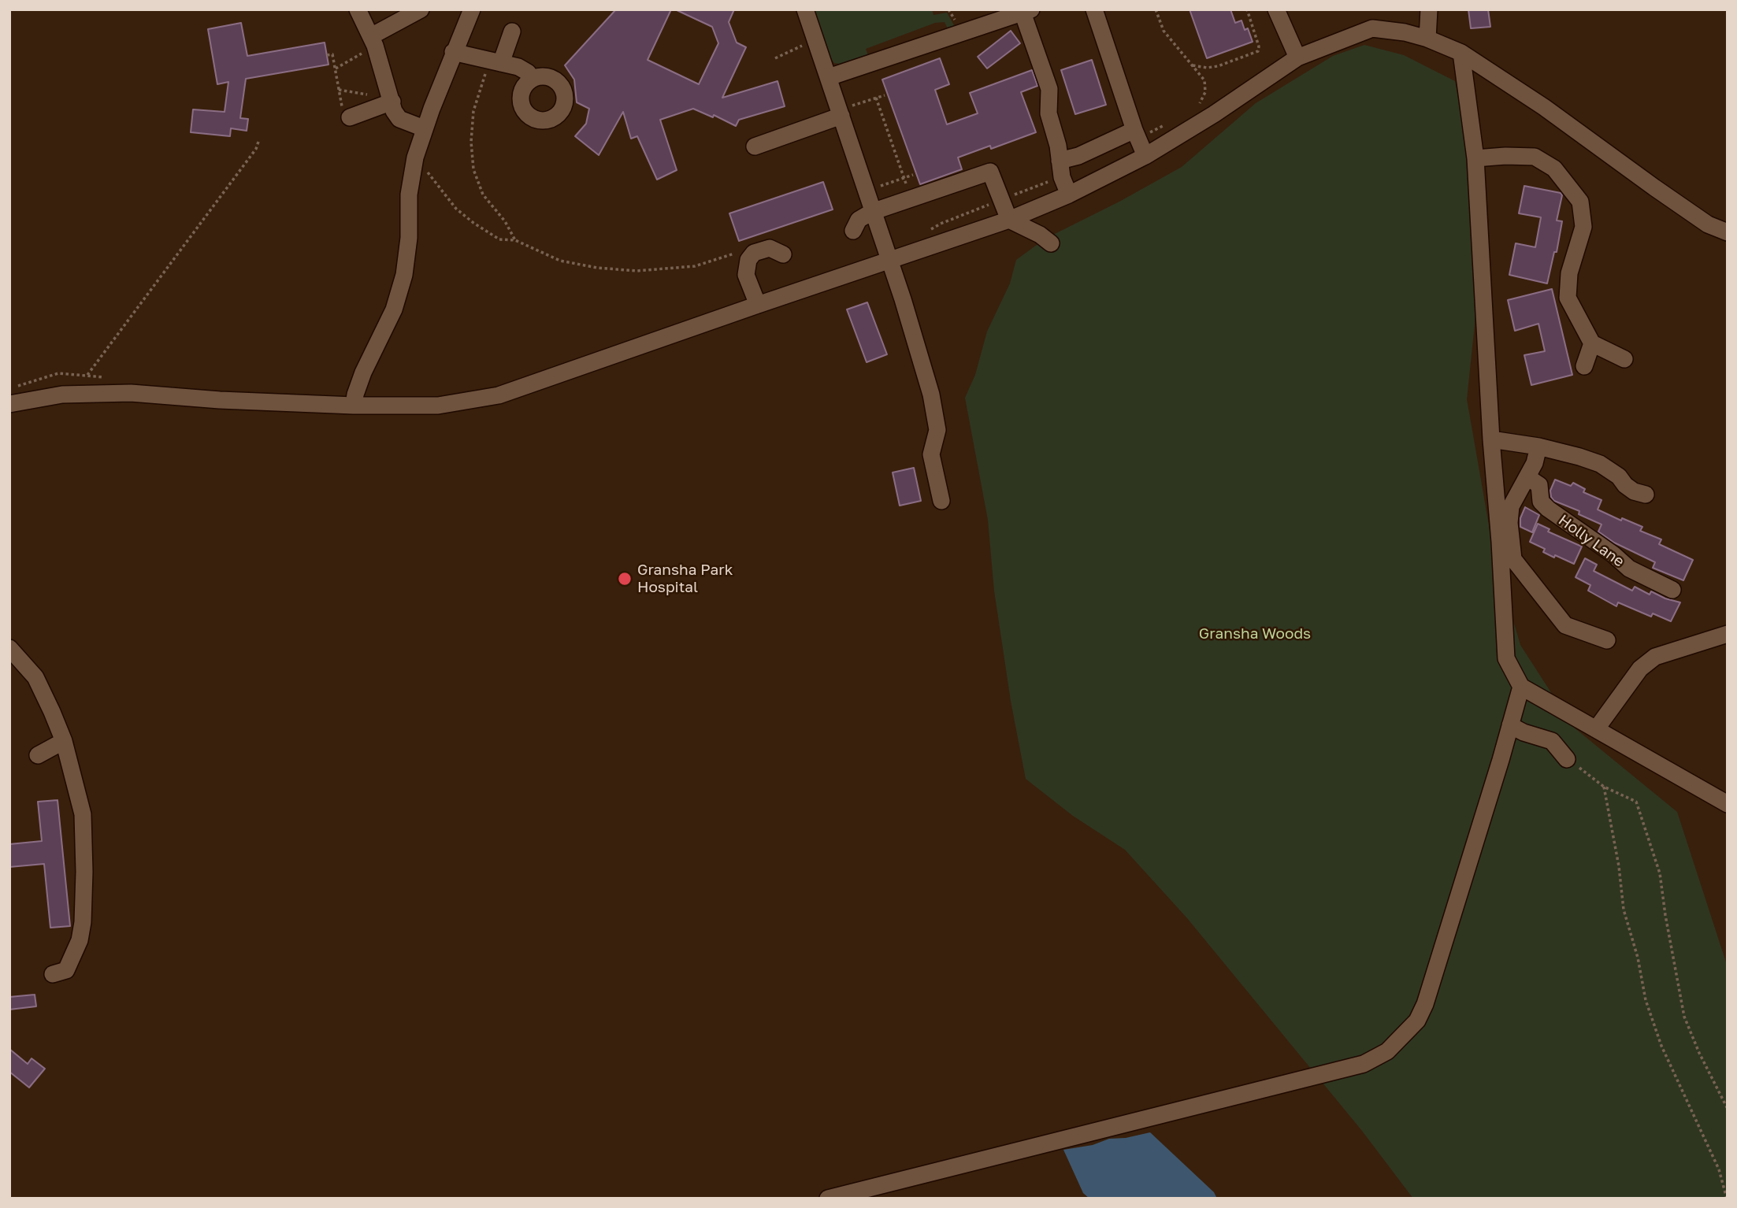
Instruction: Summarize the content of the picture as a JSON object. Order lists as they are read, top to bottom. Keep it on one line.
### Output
{"streets":{"street":["Holly Lane"]},"parks":["Gransha Woods"],"places":["Gransha Park Hospital"]}
